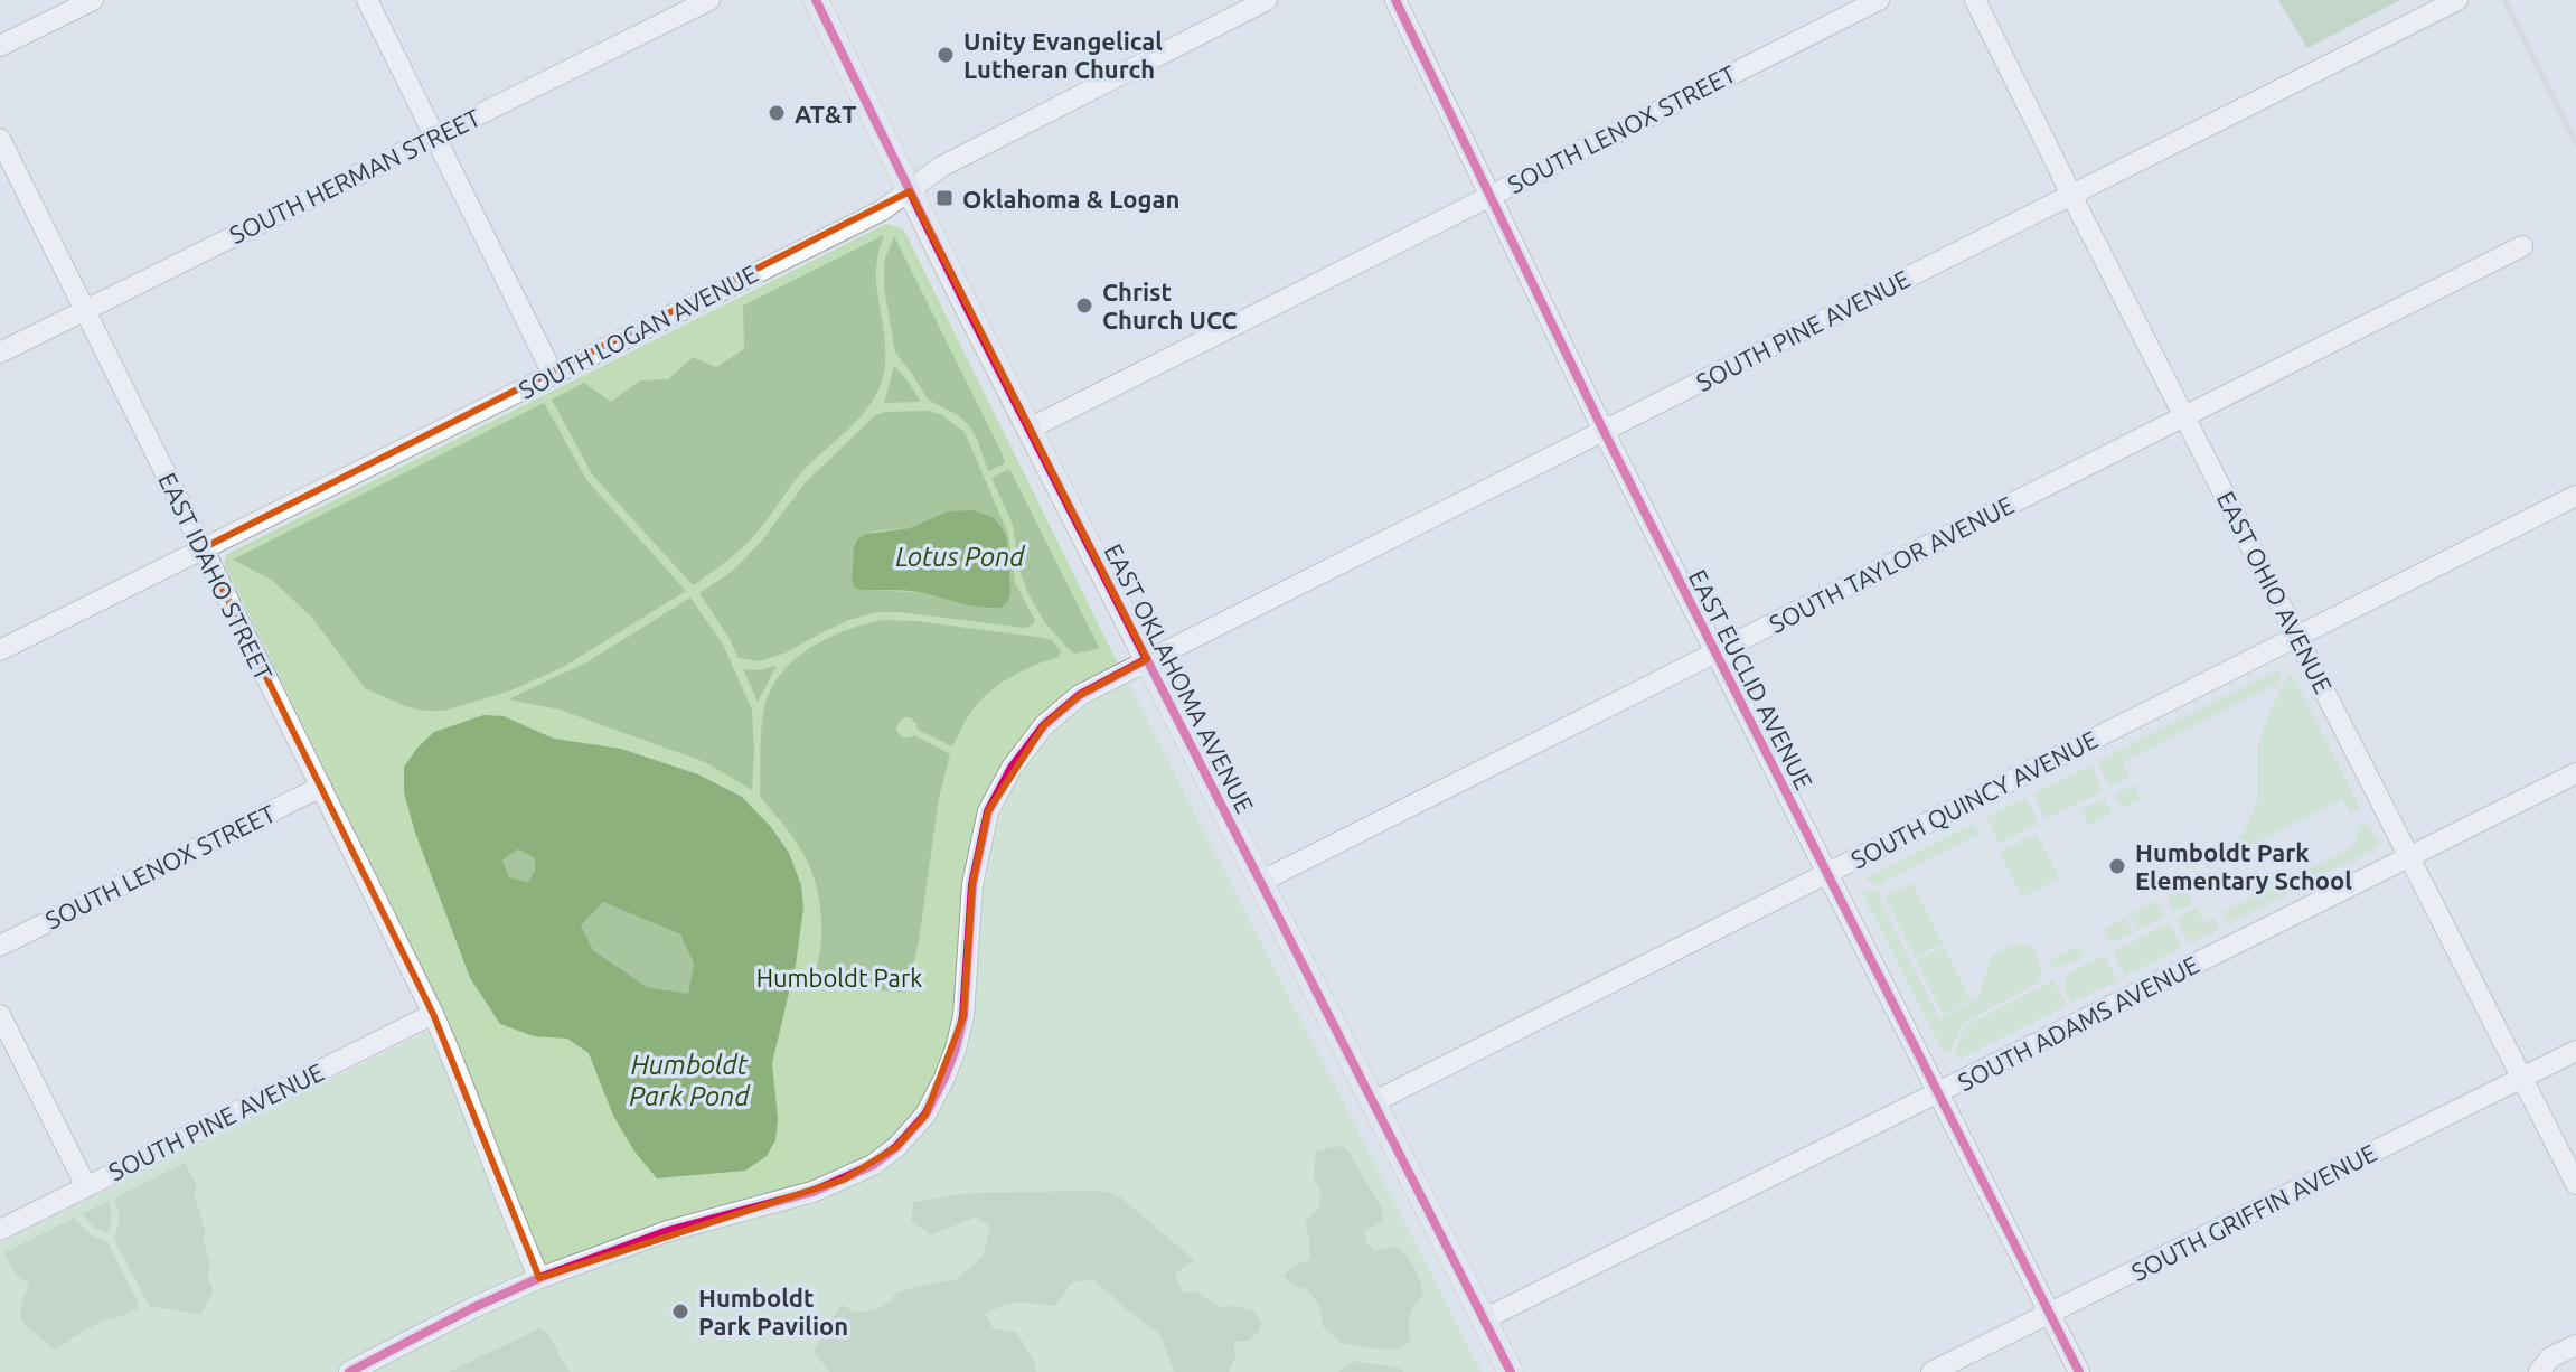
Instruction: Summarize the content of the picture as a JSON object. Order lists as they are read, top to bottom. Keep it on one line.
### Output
{"streets":{"main road":["EAST OKLAHOMA AVENUE"],"street":["SOUTH LENOX STREET","SOUTH HERMAN STREET","SOUTH PINE AVENUE","SOUTH LOGAN AVENUE","SOUTH TAYLOR AVENUE","EAST IDAHO STREET","EAST OHIO AVENUE","EAST EUCLID AVENUE","SOUTH QUINCY AVENUE","SOUTH ADAMS AVENUE","SOUTH GRIFFIN AVENUE"]},"crossings":[["SOUTH LENOX STREET","EAST IDAHO STREET"],["SOUTH LENOX STREET","EAST OKLAHOMA AVENUE"],["SOUTH LENOX STREET","EAST EUCLID AVENUE"],["SOUTH HERMAN STREET","EAST IDAHO STREET"],["SOUTH PINE AVENUE","EAST IDAHO STREET"],["SOUTH PINE AVENUE","EAST OHIO AVENUE"],["SOUTH PINE AVENUE","EAST OKLAHOMA AVENUE"],["SOUTH PINE AVENUE","EAST EUCLID AVENUE"],["SOUTH LOGAN AVENUE","EAST IDAHO STREET"],["SOUTH LOGAN AVENUE","EAST OKLAHOMA AVENUE"],["SOUTH TAYLOR AVENUE","EAST OHIO AVENUE"],["SOUTH TAYLOR AVENUE","EAST OKLAHOMA AVENUE"],["SOUTH TAYLOR AVENUE","EAST EUCLID AVENUE"],["EAST OHIO AVENUE","SOUTH QUINCY AVENUE"],["EAST OHIO AVENUE","SOUTH ADAMS AVENUE"],["EAST OHIO AVENUE","SOUTH GRIFFIN AVENUE"],["EAST OKLAHOMA AVENUE","SOUTH QUINCY AVENUE"],["EAST OKLAHOMA AVENUE","SOUTH ADAMS AVENUE"],["EAST EUCLID AVENUE","SOUTH QUINCY AVENUE"],["EAST EUCLID AVENUE","SOUTH ADAMS AVENUE"],["EAST EUCLID AVENUE","SOUTH GRIFFIN AVENUE"]],"water":["Lotus Pond","Humboldt Park Pond"],"parks":["Humboldt Park"],"places":{"other":["Unity Evangelical Lutheran Church","AT&T","Christ Church UCC","Humboldt Park Elementary School","Humboldt Park Pavilion"],"transit":["Oklahoma & Logan"]}}
